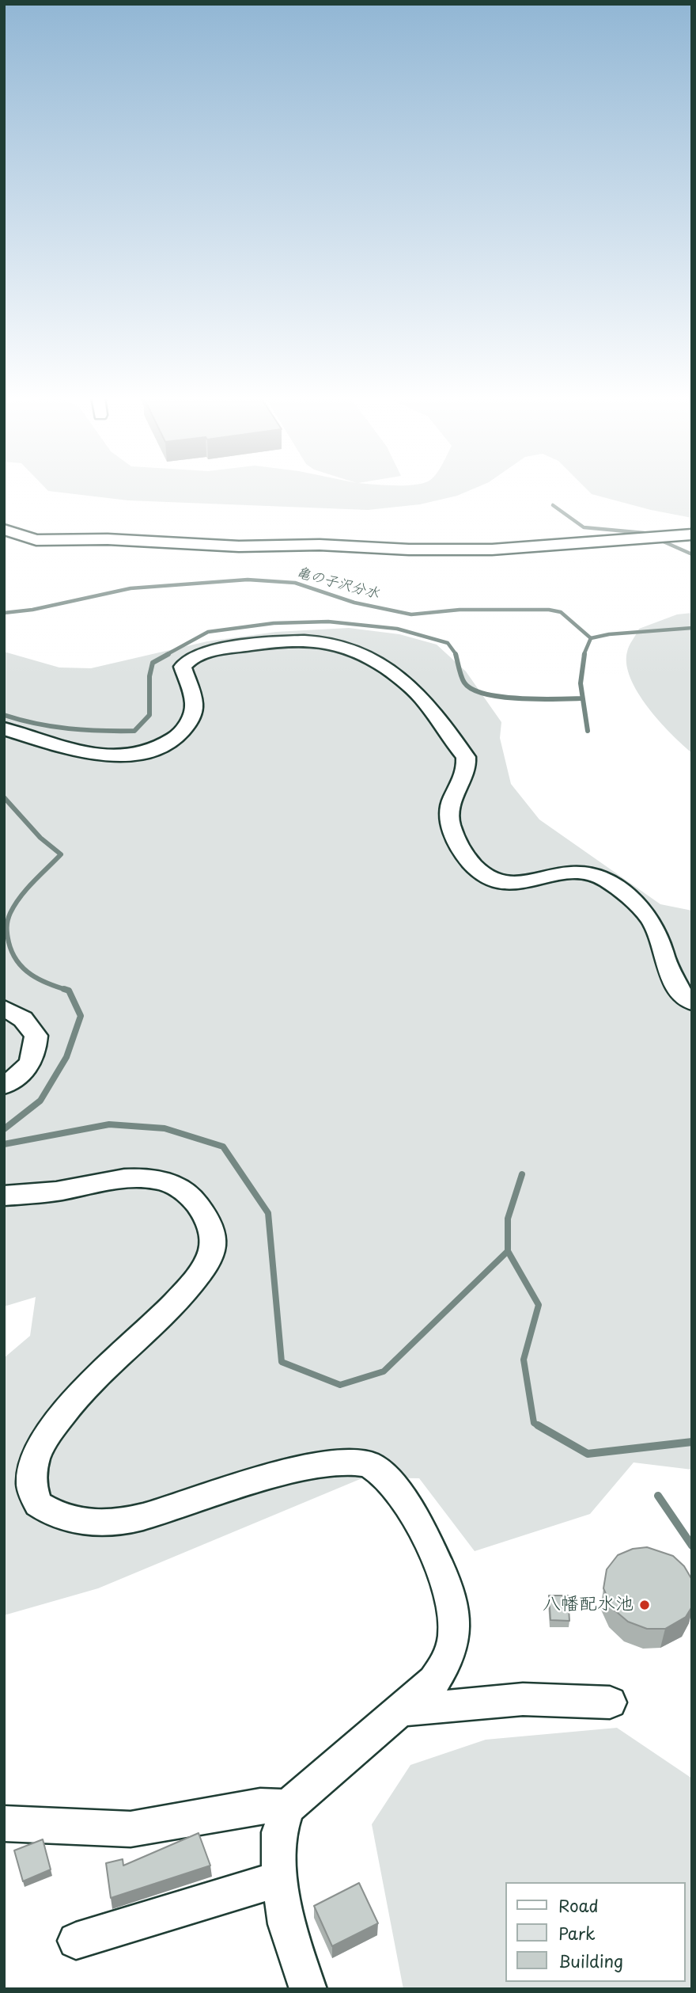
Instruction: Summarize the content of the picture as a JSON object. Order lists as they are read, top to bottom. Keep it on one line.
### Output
{"water":["亀の子沢分水"],"places":["八幡配水池"],"legend":["Road","Park","Building"]}
